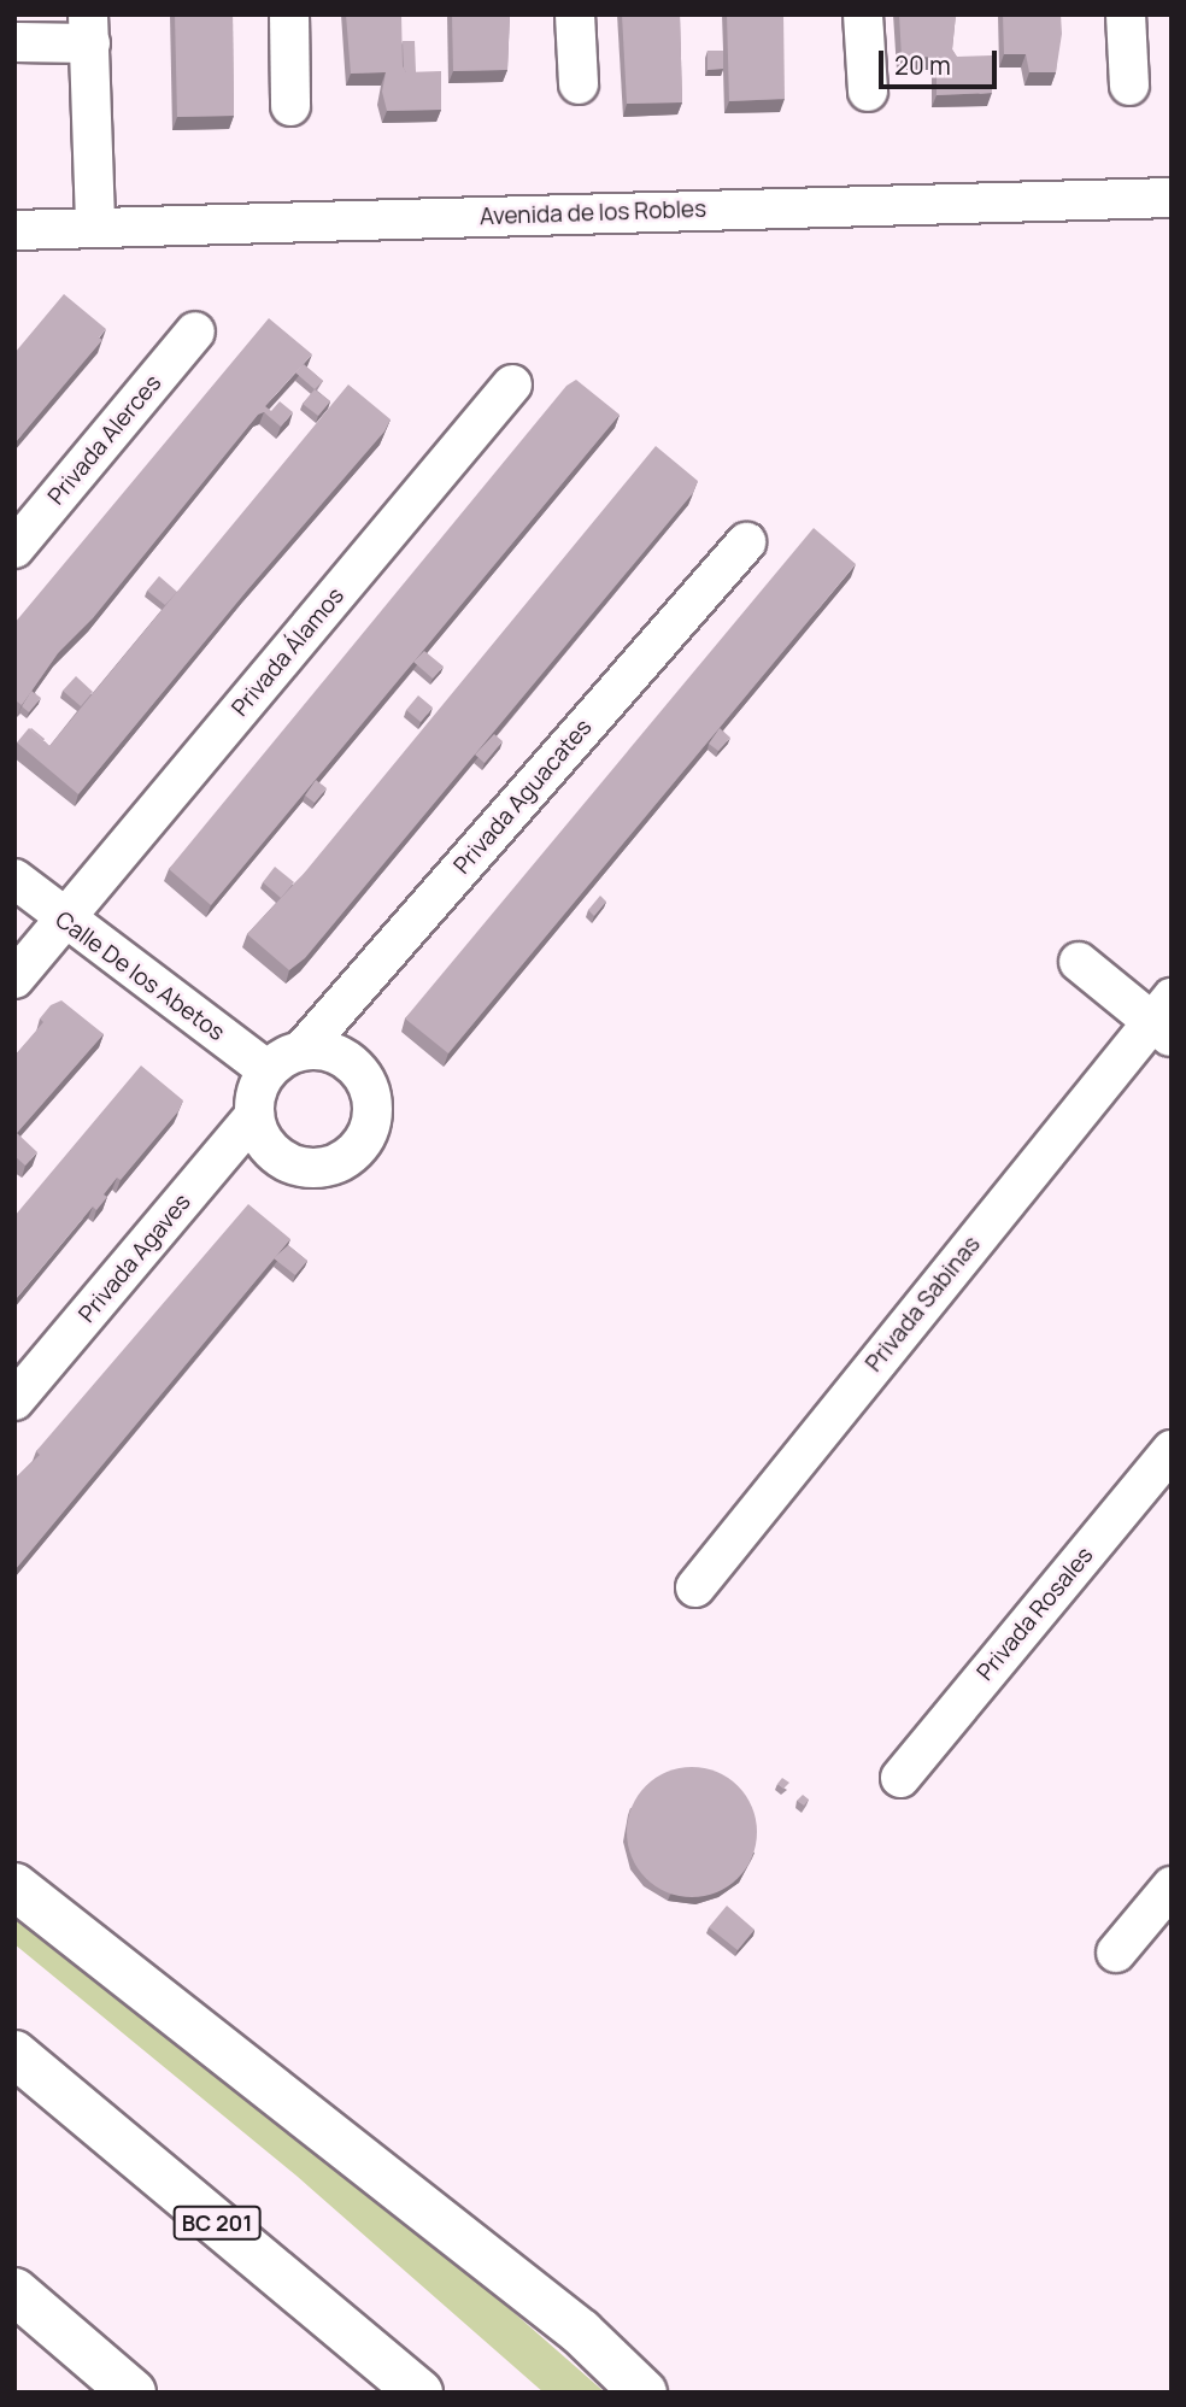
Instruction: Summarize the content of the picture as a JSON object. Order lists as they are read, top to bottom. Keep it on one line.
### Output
{"streets":{"highway":["BC 201"],"street":["Avenida de los Robles","Privada Alerces","Privada Álamos","Privada Aguacates","Calle De los Abetos","Privada Agaves","Privada Sabinas","Privada Rosales"]},"crossings":[["Privada Álamos","Calle De los Abetos"],["Privada Aguacates","Calle De los Abetos"],["Privada Aguacates","Privada Agaves"],["Calle De los Abetos","Privada Agaves"]],"scale_bar":"20 m"}
